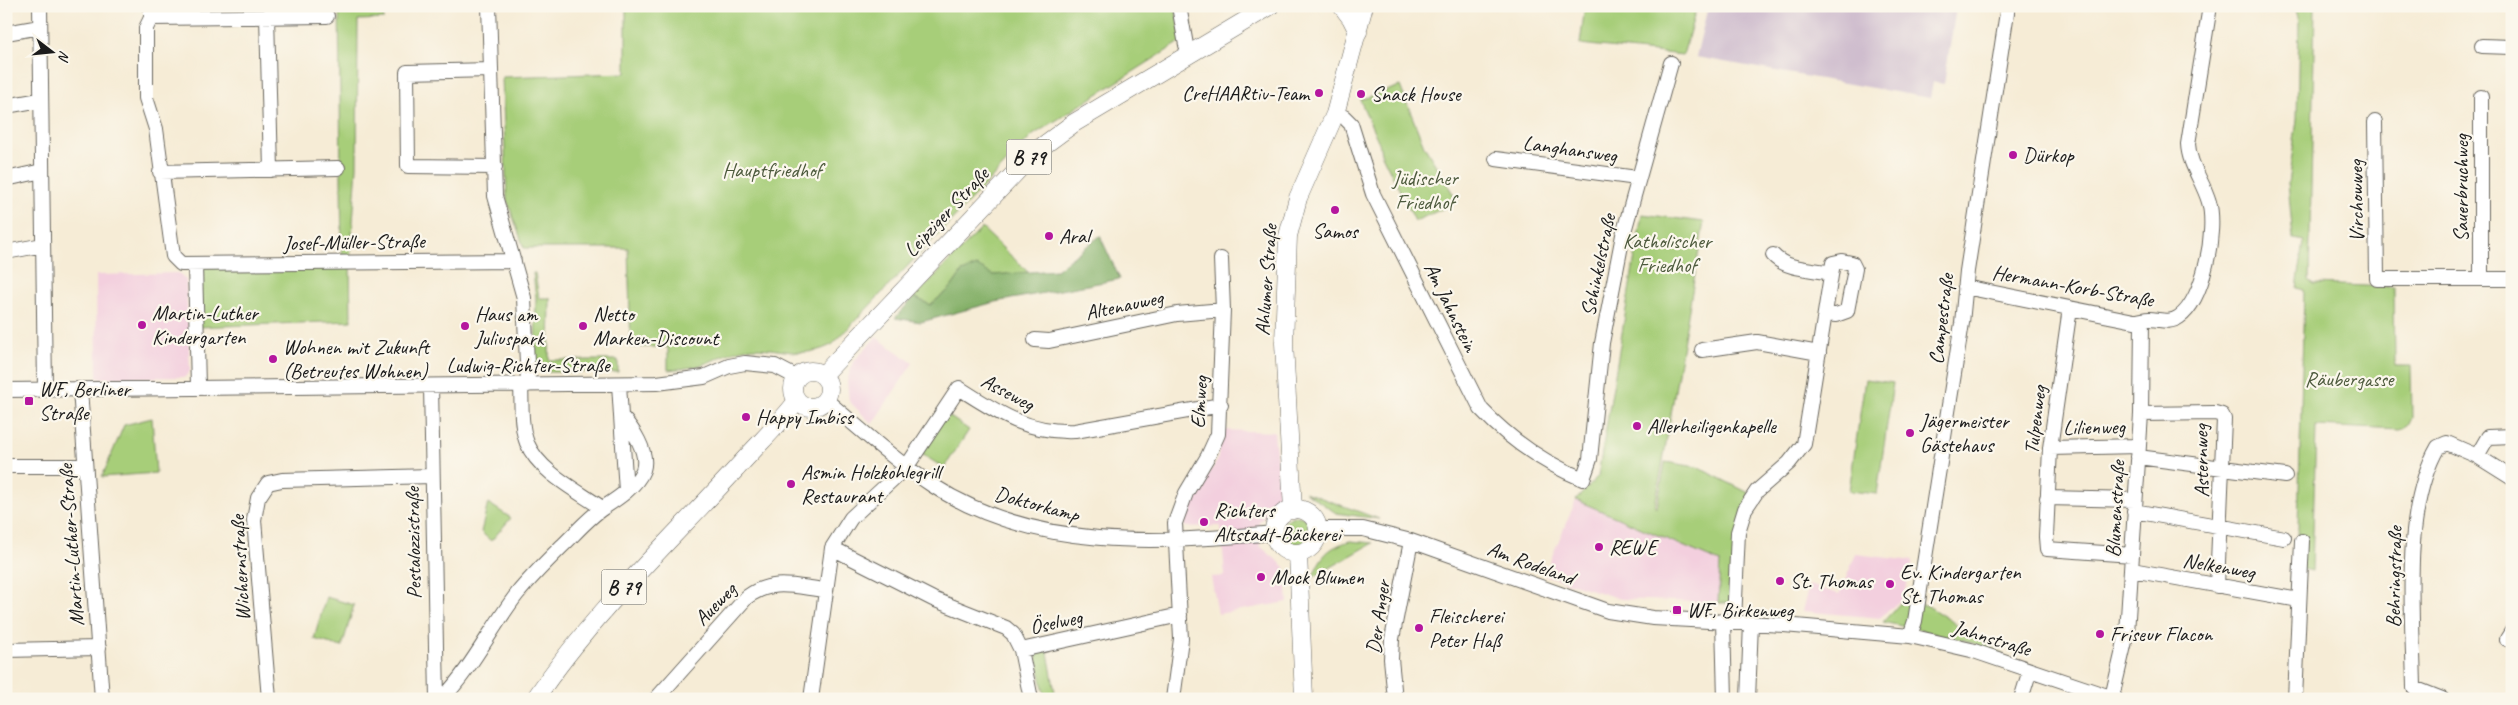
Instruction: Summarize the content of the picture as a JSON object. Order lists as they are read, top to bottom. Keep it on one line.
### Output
{"streets":{"main road":["B 79","Leipziger Straße","Ahlumer Straße"],"street":["Langhansweg","Sauerbruchweg","Virchowweg","Josef-Müller-Straße","Schinkelstraße","Hermann-Korb-Straße","Altenauweg","Am Jahnstein","Campestraße","Ludwig-Richter-Straße","Asseweg","Elmweg","Tulpenweg","Lilienweg","Asternweg","Doktorkamp","Blumenstraße","Pestalozzistraße","Martin-Luther-Straße","Am Rodeland","Nelkenweg","Wichernstraße","Behringstraße","Aueweg","Der Anger","Öselweg","Jahnstraße"]},"crossings":[["Langhansweg","Schinkelstraße"],["B 79","Leipziger Straße"],["B 79","Ludwig-Richter-Straße"],["B 79","Doktorkamp"],["Sauerbruchweg","Virchowweg"],["Leipziger Straße","Ludwig-Richter-Straße"],["Leipziger Straße","Doktorkamp"],["Schinkelstraße","Am Jahnstein"],["Ahlumer Straße","Am Jahnstein"],["Ahlumer Straße","Doktorkamp"],["Ahlumer Straße","Am Rodeland"],["Hermann-Korb-Straße","Campestraße"],["Hermann-Korb-Straße","Tulpenweg"],["Hermann-Korb-Straße","Blumenstraße"],["Altenauweg","Elmweg"],["Campestraße","Jahnstraße"],["Ludwig-Richter-Straße","Doktorkamp"],["Ludwig-Richter-Straße","Pestalozzistraße"],["Ludwig-Richter-Straße","Martin-Luther-Straße"],["Asseweg","Elmweg"],["Asseweg","Doktorkamp"],["Asseweg","Öselweg"],["Elmweg","Doktorkamp"],["Tulpenweg","Lilienweg"],["Tulpenweg","Blumenstraße"],["Lilienweg","Asternweg"],["Lilienweg","Blumenstraße"],["Asternweg","Blumenstraße"],["Asternweg","Nelkenweg"],["Doktorkamp","Am Rodeland"],["Blumenstraße","Nelkenweg"],["Blumenstraße","Jahnstraße"],["Pestalozzistraße","Wichernstraße"],["Am Rodeland","Der Anger"],["Am Rodeland","Jahnstraße"]],"parks":["Hauptfriedhof","Jüdischer Friedhof","Katholischer Friedhof","Räubergasse"],"places":{"other":["CreHAARtiv-Team","Snack House","Dürkop","Samos","Aral","Martin-Luther Kindergarten","Haus am Juliuspark","Netto Marken-Discount","Wohnen mit Zukunft (Betreutes Wohnen)","Happy Imbiss","Allerheiligenkapelle","Jägermeister Gästehaus","Asmin Holzkohlegrill Restaurant","Richters Altstadt-Bäckerei","REWE","Mock Blumen","St. Thomas","Ev. Kindergarten St. Thomas","Fleischerei Peter Haß","Friseur Flacon"],"transit":["WF, Berliner Straße","WF, Birkenweg"]},"north":"right"}
